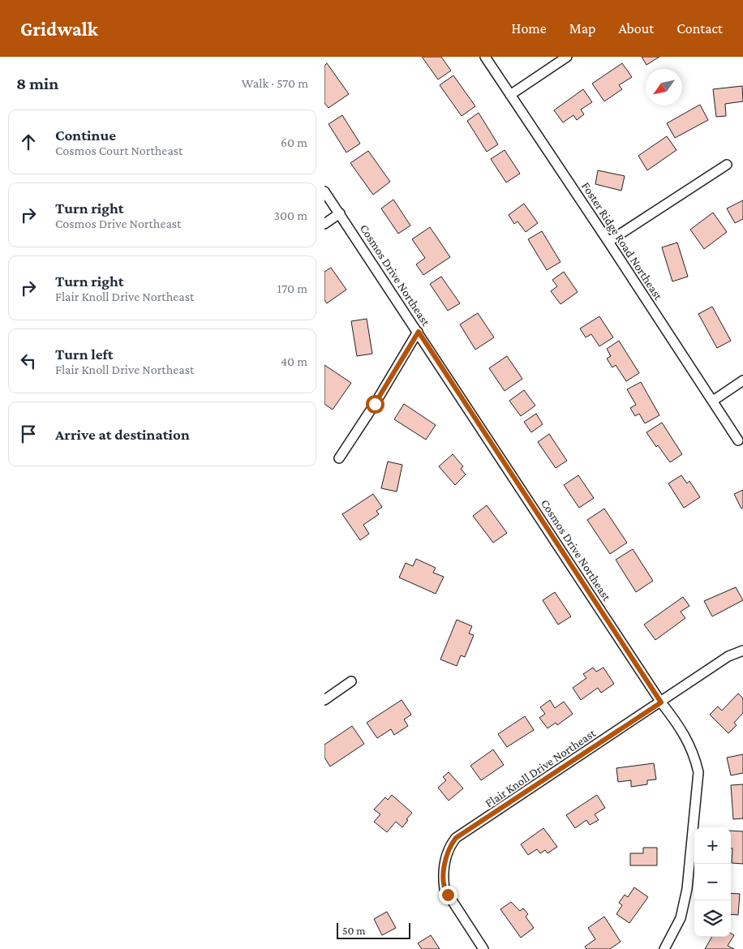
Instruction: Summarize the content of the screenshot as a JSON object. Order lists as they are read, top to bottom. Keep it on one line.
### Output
{"streets":{"street":["Foster Ridge Road Northeast","Cosmos Drive Northeast","Flair Knoll Drive Northeast"]},"crossings":[["Cosmos Drive Northeast","Flair Knoll Drive Northeast"]],"scale_bar":"50 m","north":"bottom left","page":{"header":"Gridwalk","nav":["Home","Map","About","Contact"],"heading":["8 min","Walk · 570 m"],"list":[["Continue","Cosmos Court Northeast","60 m"],["Turn right","Cosmos Drive Northeast","300 m"],["Turn right","Flair Knoll Drive Northeast","170 m"],["Turn left","Flair Knoll Drive Northeast","40 m"],"Arrive at destination"],"map_buttons":["+","−"],"scale":"50 m"}}
